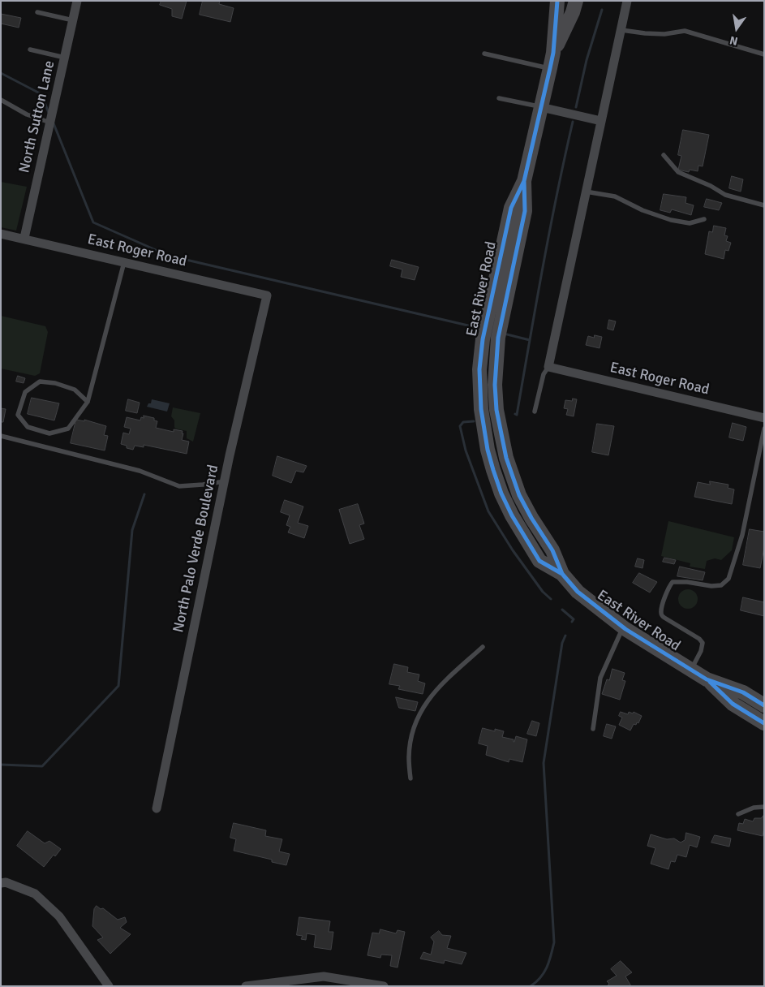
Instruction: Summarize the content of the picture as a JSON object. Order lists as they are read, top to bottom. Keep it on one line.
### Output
{"streets":{"main road":["East River Road"],"street":["North Sutton Lane","East Roger Road","North Palo Verde Boulevard"]},"crossings":[["North Sutton Lane","East Roger Road"],["East Roger Road","North Palo Verde Boulevard"]],"north":"bottom"}
